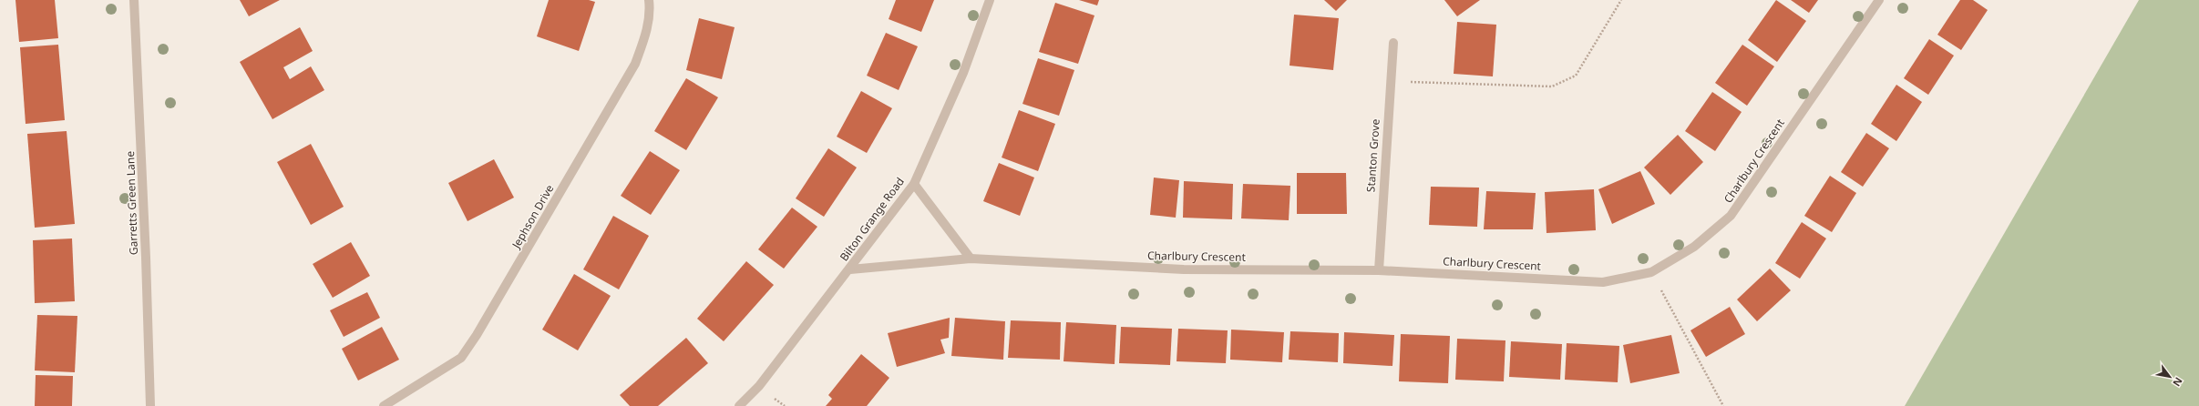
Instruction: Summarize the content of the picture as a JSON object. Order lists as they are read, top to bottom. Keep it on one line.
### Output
{"streets":{"street":["Stanton Grove","Charlbury Crescent","Garretts Green Lane","Jephson Drive","Bilton Grange Road"]},"crossings":[["Stanton Grove","Charlbury Crescent"],["Charlbury Crescent","Bilton Grange Road"]],"north":"bottom right"}
